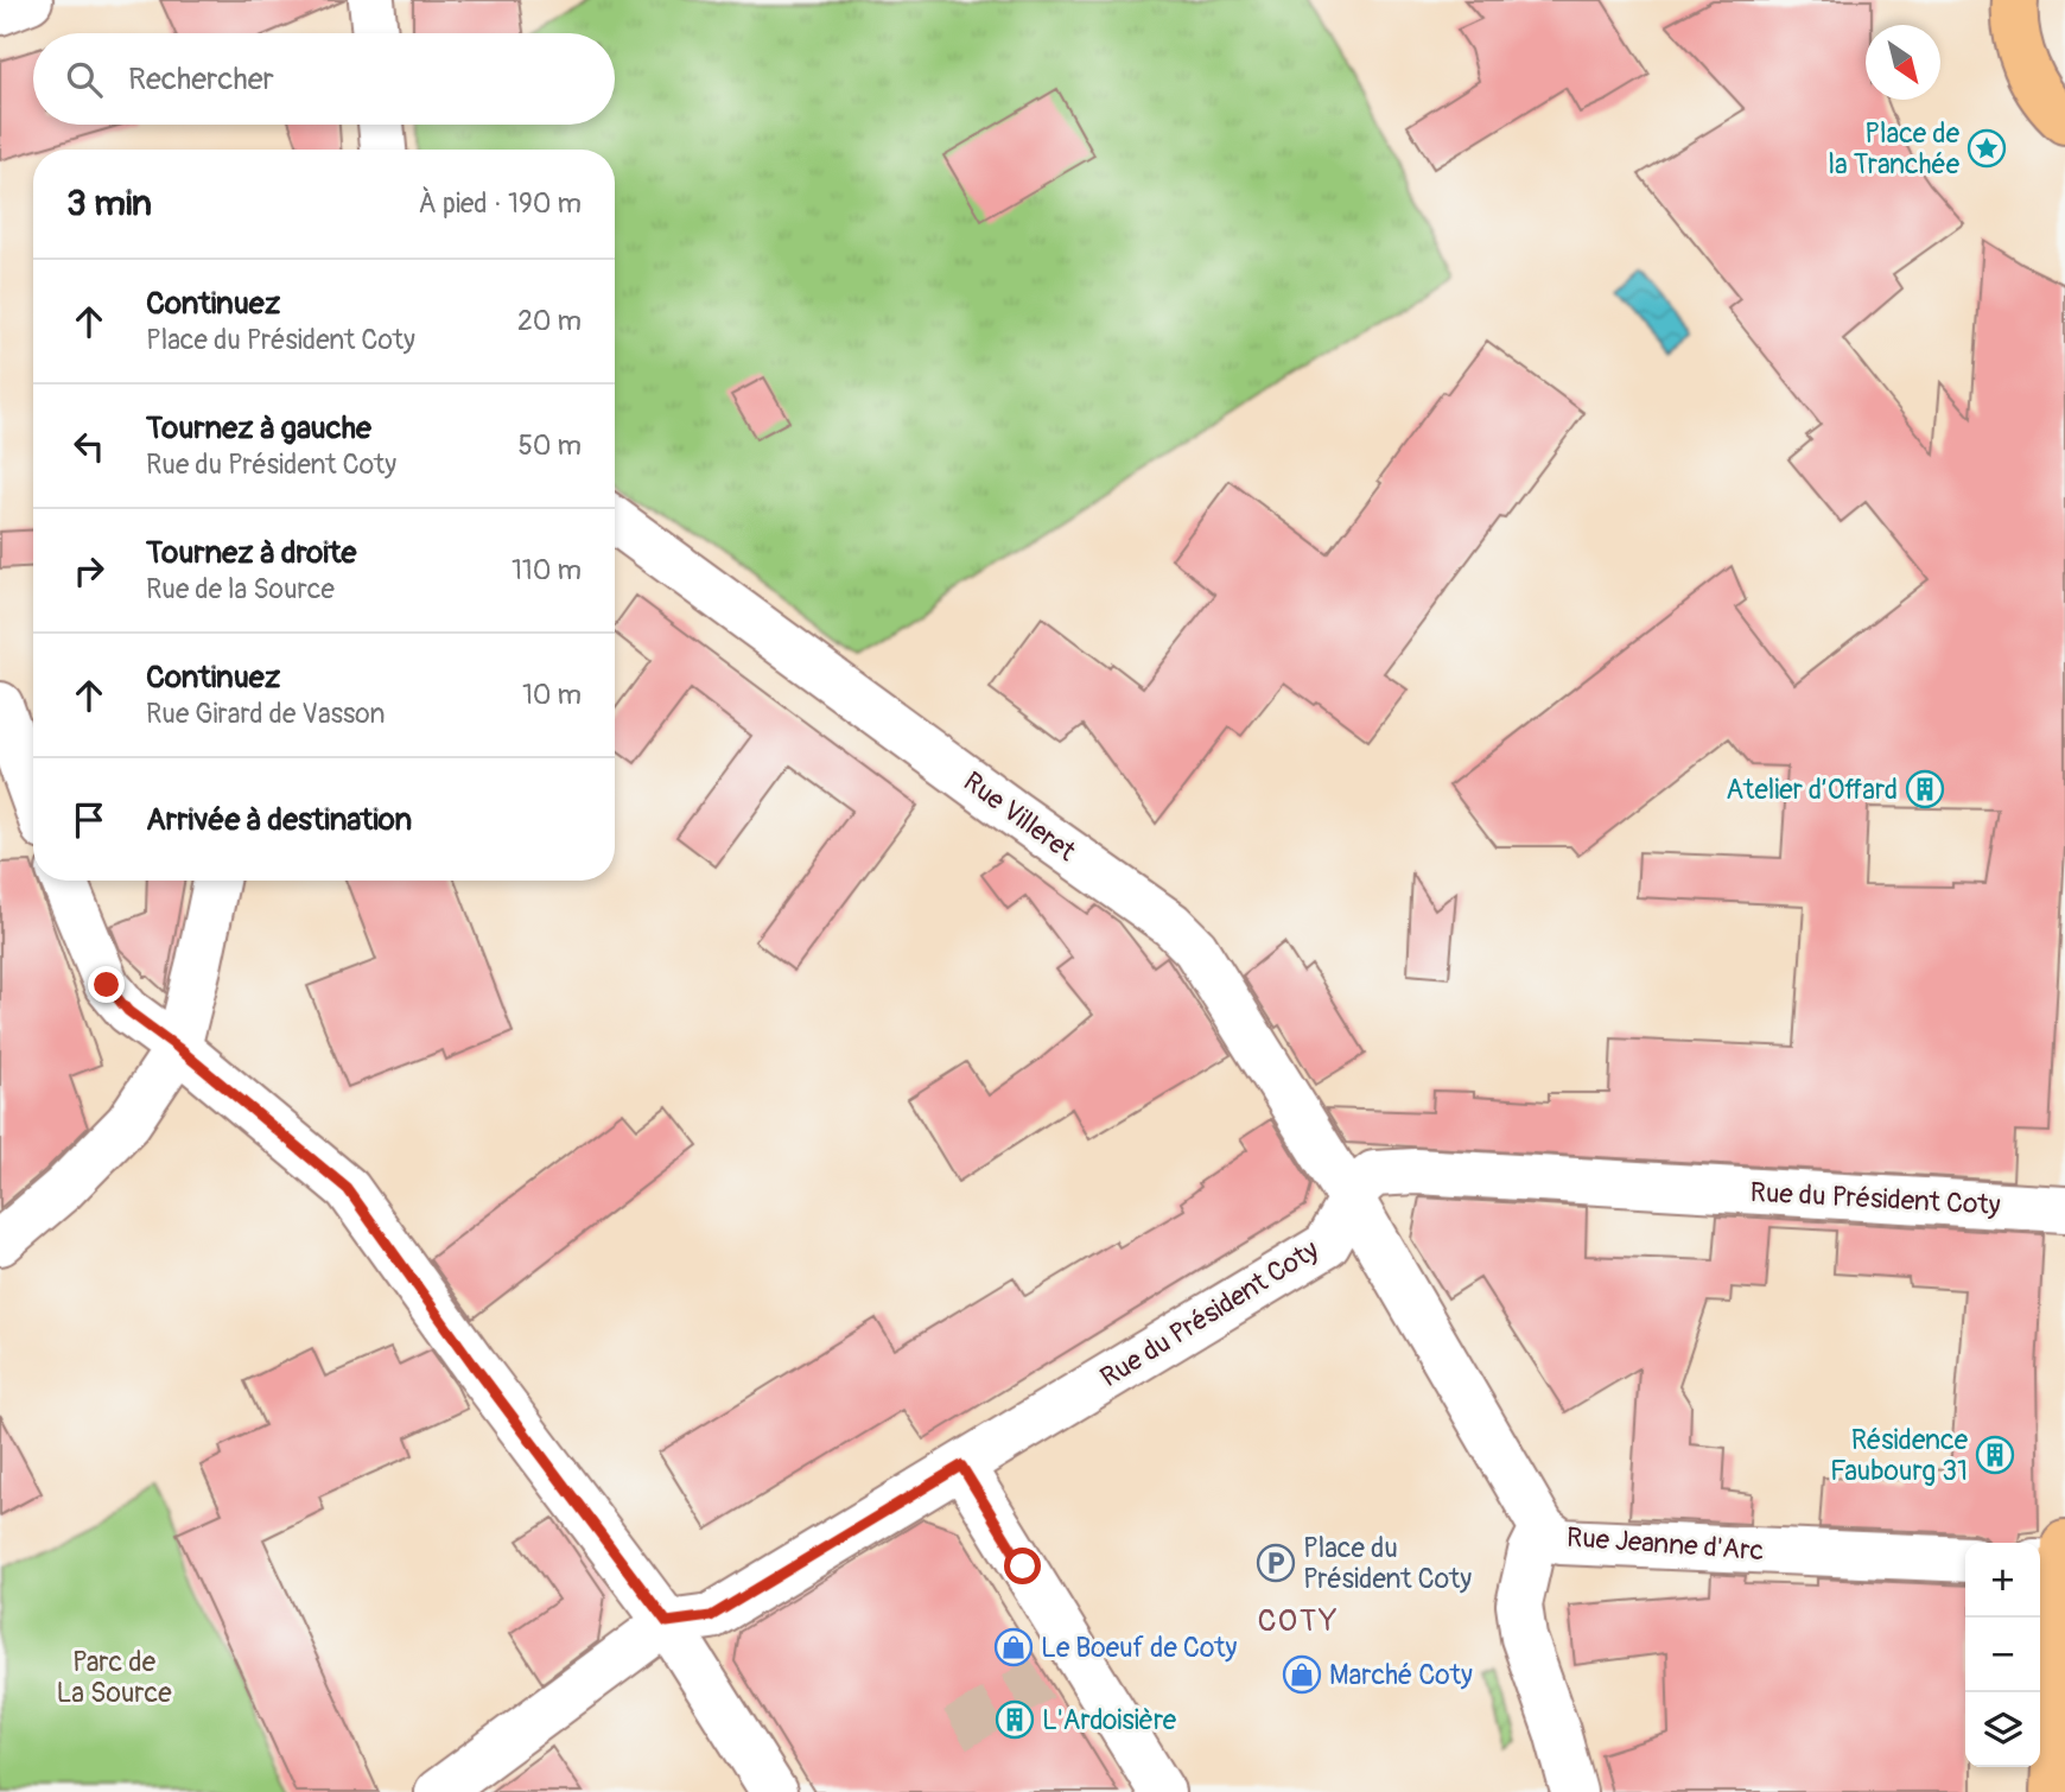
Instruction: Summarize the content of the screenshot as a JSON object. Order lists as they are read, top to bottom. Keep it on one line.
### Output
{"streets":{"street":["Rue Villeret","Rue du Président Coty","Rue Jeanne d'Arc"]},"crossings":[["Rue Villeret","Rue du Président Coty"],["Rue Villeret","Rue Jeanne d'Arc"],["Rue du Président Coty","Rue Jeanne d'Arc"]],"districts":["COTY"],"parks":["Parc de La Source"],"places":{"place":["Place de la Tranchée"],"building":["Atelier d’Offard","Résidence Faubourg 31","L'Ardoisière"],"parking":["Place du Président Coty"],"shop":["Le Boeuf de Coty","Marché Coty"]},"north":"bottom right","page":{"search":"Rechercher","heading":["3 min","À pied · 190 m"],"list":[["Continuez","Place du Président Coty","20 m"],["Tournez à gauche","Rue du Président Coty","50 m"],["Tournez à droite","Rue de la Source","110 m"],["Continuez","Rue Girard de Vasson","10 m"],"Arrivée à destination"],"map_buttons":["+","−"]}}
